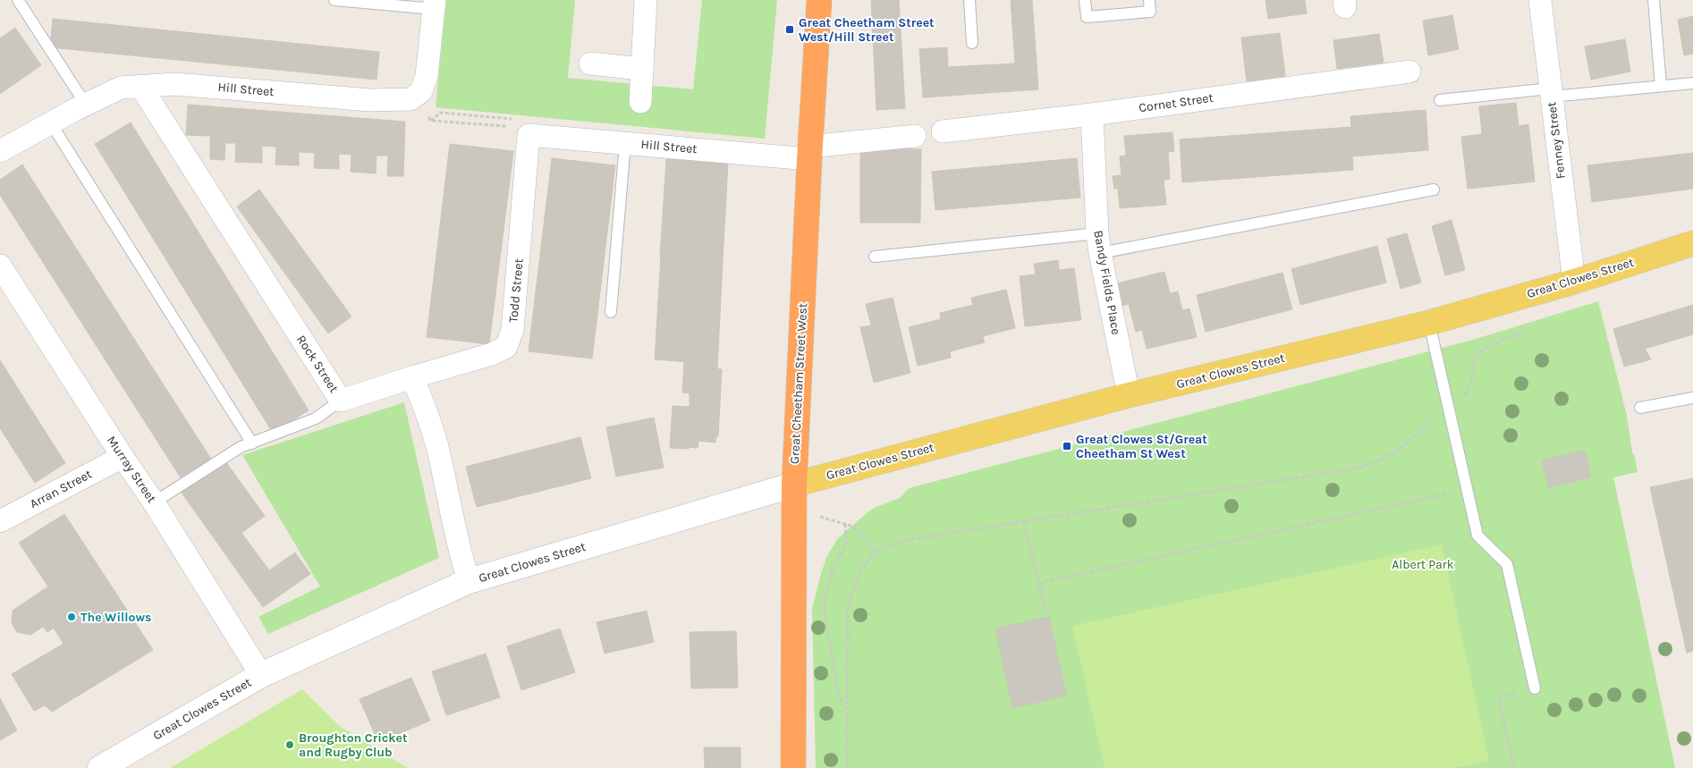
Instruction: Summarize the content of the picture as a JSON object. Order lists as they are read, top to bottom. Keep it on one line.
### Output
{"streets":{"highway":["Great Cheetham Street West"],"main road":["Great Clowes Street"],"street":["Hill Street","Cornet Street","Fenney Street","Bandy Fields Place","Todd Street","Rock Street","Murray Street","Arran Street"]},"crossings":[["Hill Street","Todd Street"],["Hill Street","Rock Street"],["Hill Street","Great Cheetham Street West"],["Cornet Street","Bandy Fields Place"],["Fenney Street","Great Clowes Street"],["Great Clowes Street","Bandy Fields Place"],["Great Clowes Street","Great Cheetham Street West"],["Great Clowes Street","Murray Street"],["Todd Street","Rock Street"],["Murray Street","Arran Street"]],"parks":["Albert Park"],"places":{"transit":["Great Cheetham Street West/Hill Street","Great Clowes St/Great Cheetham St West"],"other":["The Willows","Broughton Cricket and Rugby Club"]}}
